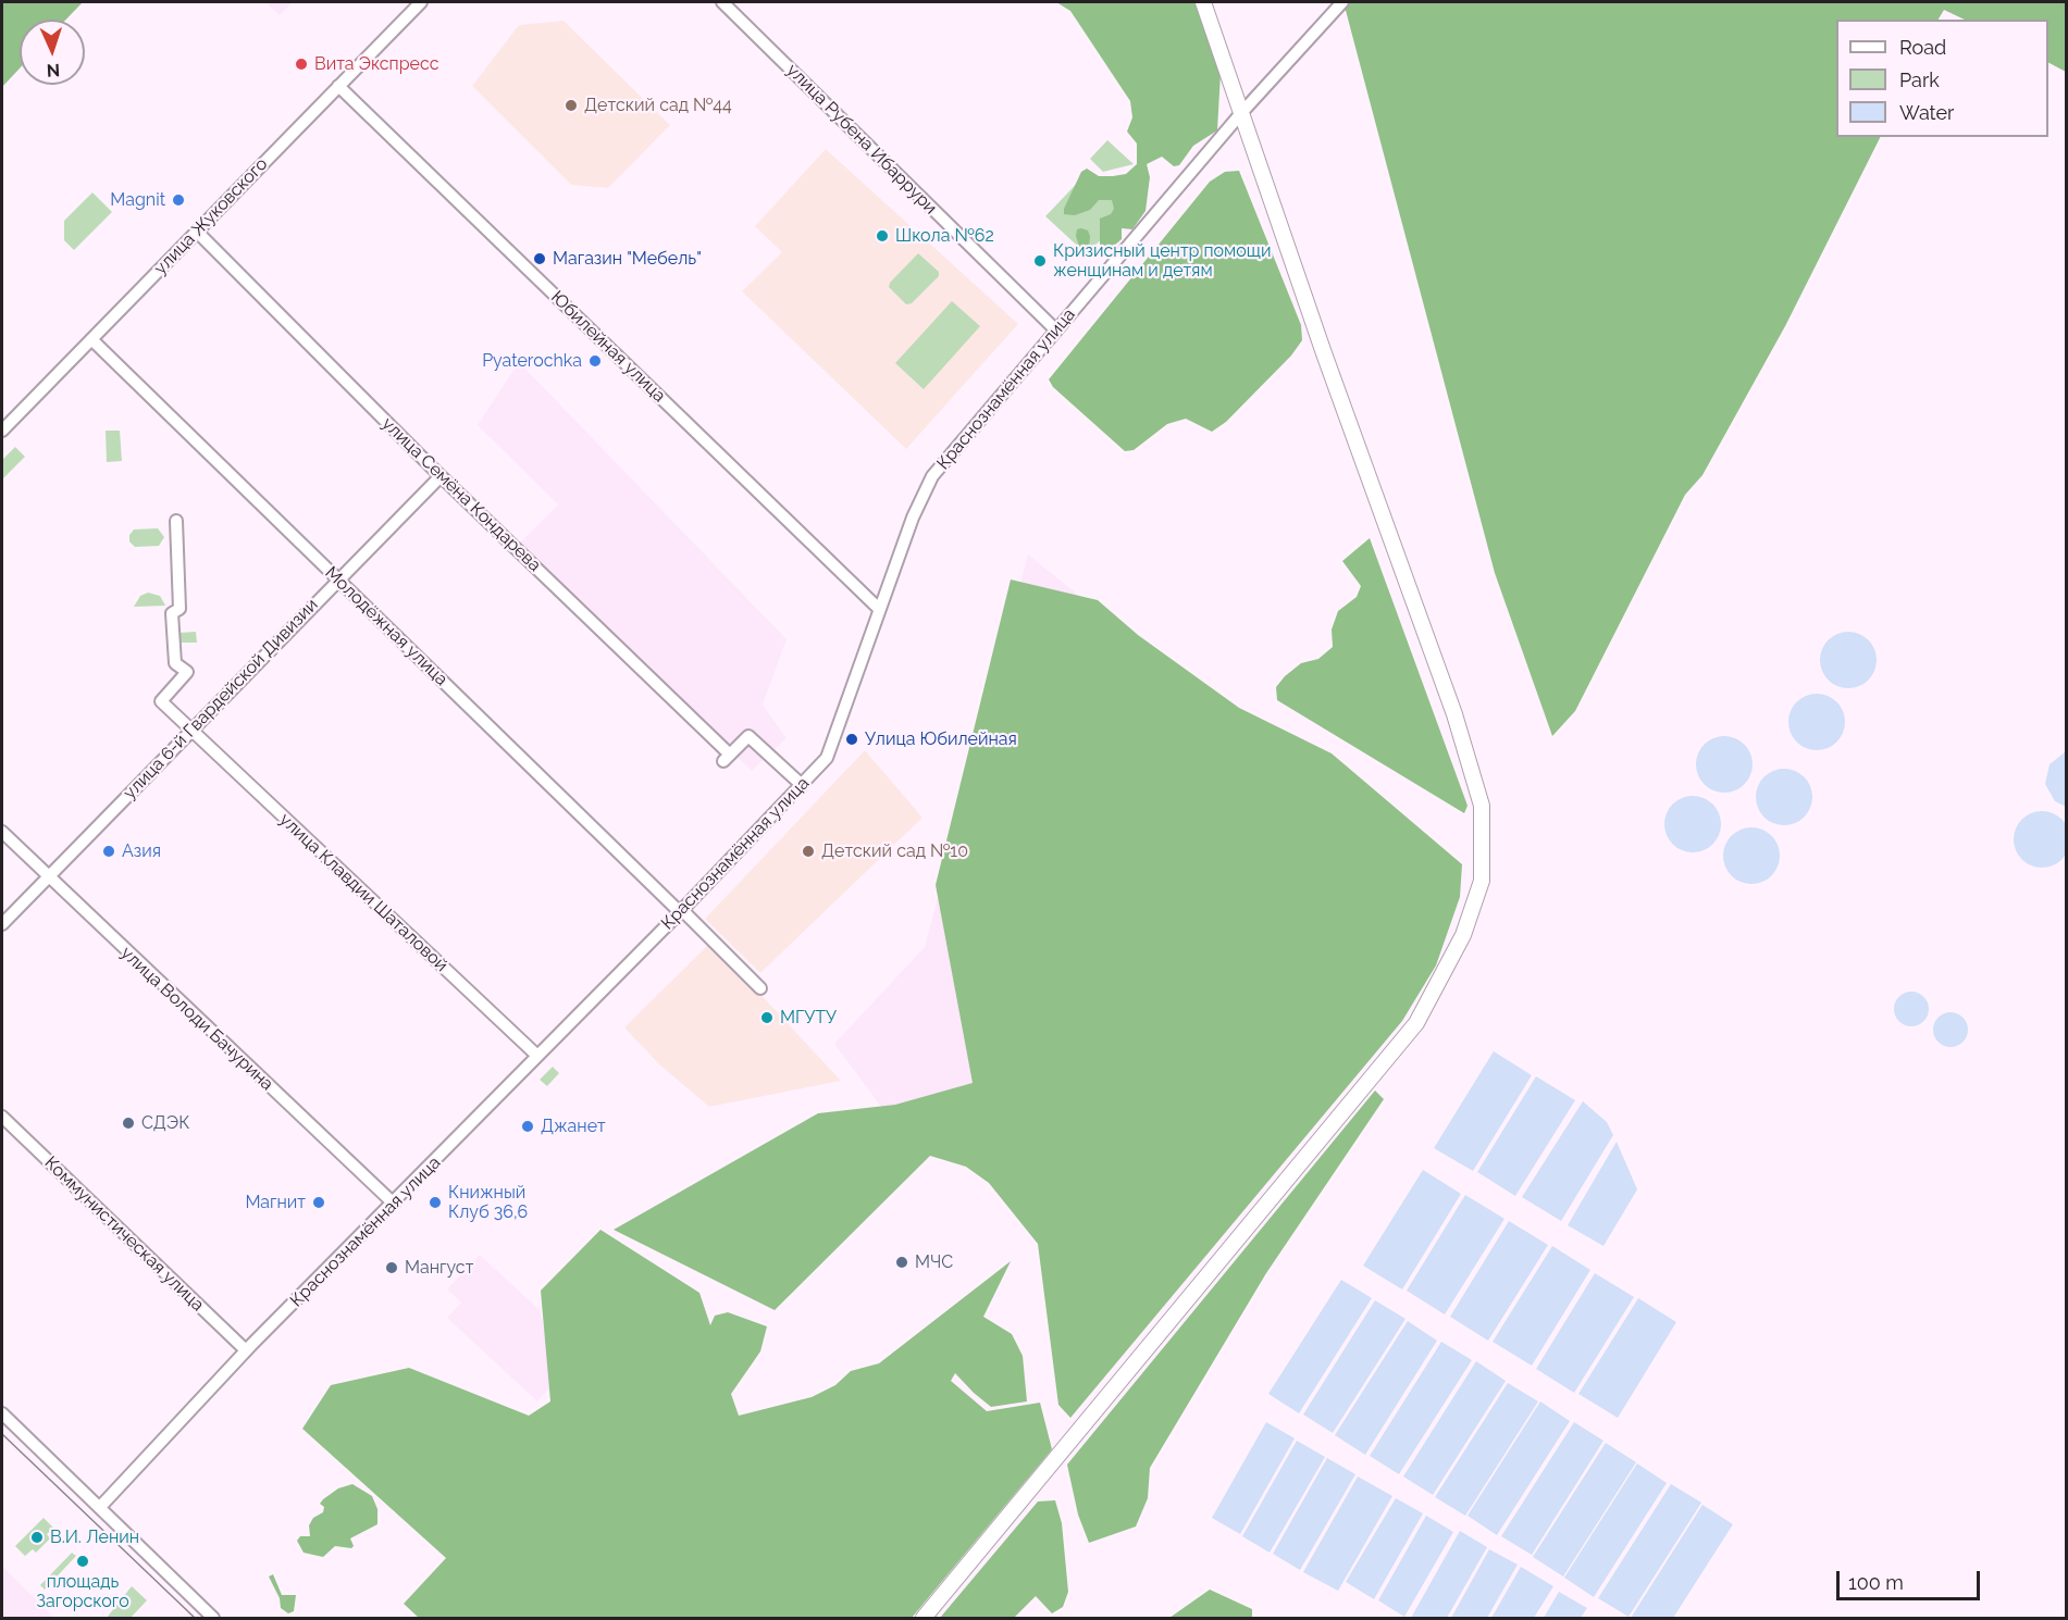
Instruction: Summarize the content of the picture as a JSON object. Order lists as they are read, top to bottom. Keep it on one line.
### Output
{"streets":{"street":["улица Рубена Ибаррури","улица Жуковского","Юбилейная улица","Краснознамённая улица","улица Семёна Кондарева","Молодёжная улица","улица 6-й Гвардейской Дивизии","улица Клавдии Шаталовой","улица Володи Бачурина","Коммунистическая улица"]},"crossings":[["улица Рубена Ибаррури","Краснознамённая улица"],["улица Жуковского","Юбилейная улица"],["улица Жуковского","улица Семёна Кондарева"],["улица Жуковского","Молодёжная улица"],["Юбилейная улица","Краснознамённая улица"],["Краснознамённая улица","улица Семёна Кондарева"],["Краснознамённая улица","Молодёжная улица"],["Краснознамённая улица","улица Клавдии Шаталовой"],["Краснознамённая улица","улица Володи Бачурина"],["Краснознамённая улица","Коммунистическая улица"],["улица Семёна Кондарева","улица 6-й Гвардейской Дивизии"],["Молодёжная улица","улица 6-й Гвардейской Дивизии"],["улица 6-й Гвардейской Дивизии","улица Клавдии Шаталовой"],["улица 6-й Гвардейской Дивизии","улица Володи Бачурина"]],"places":["Вита Экспресс","Детский сад №44","Magnit","Школа №62","Магазин \"Мебель\"","Кризисный центр помощи женщинам и детям","Pyaterochka","Улица Юбилейная","Азия","Детский сад №10","МГУТУ","СДЭК","Джанет","Магнит","Книжный Клуб 36,6","МЧС","Мангуст","В.И. Ленин","площадь Загорского"],"legend":["Road","Park","Water"],"scale_bar":"100 m","north":"bottom"}
